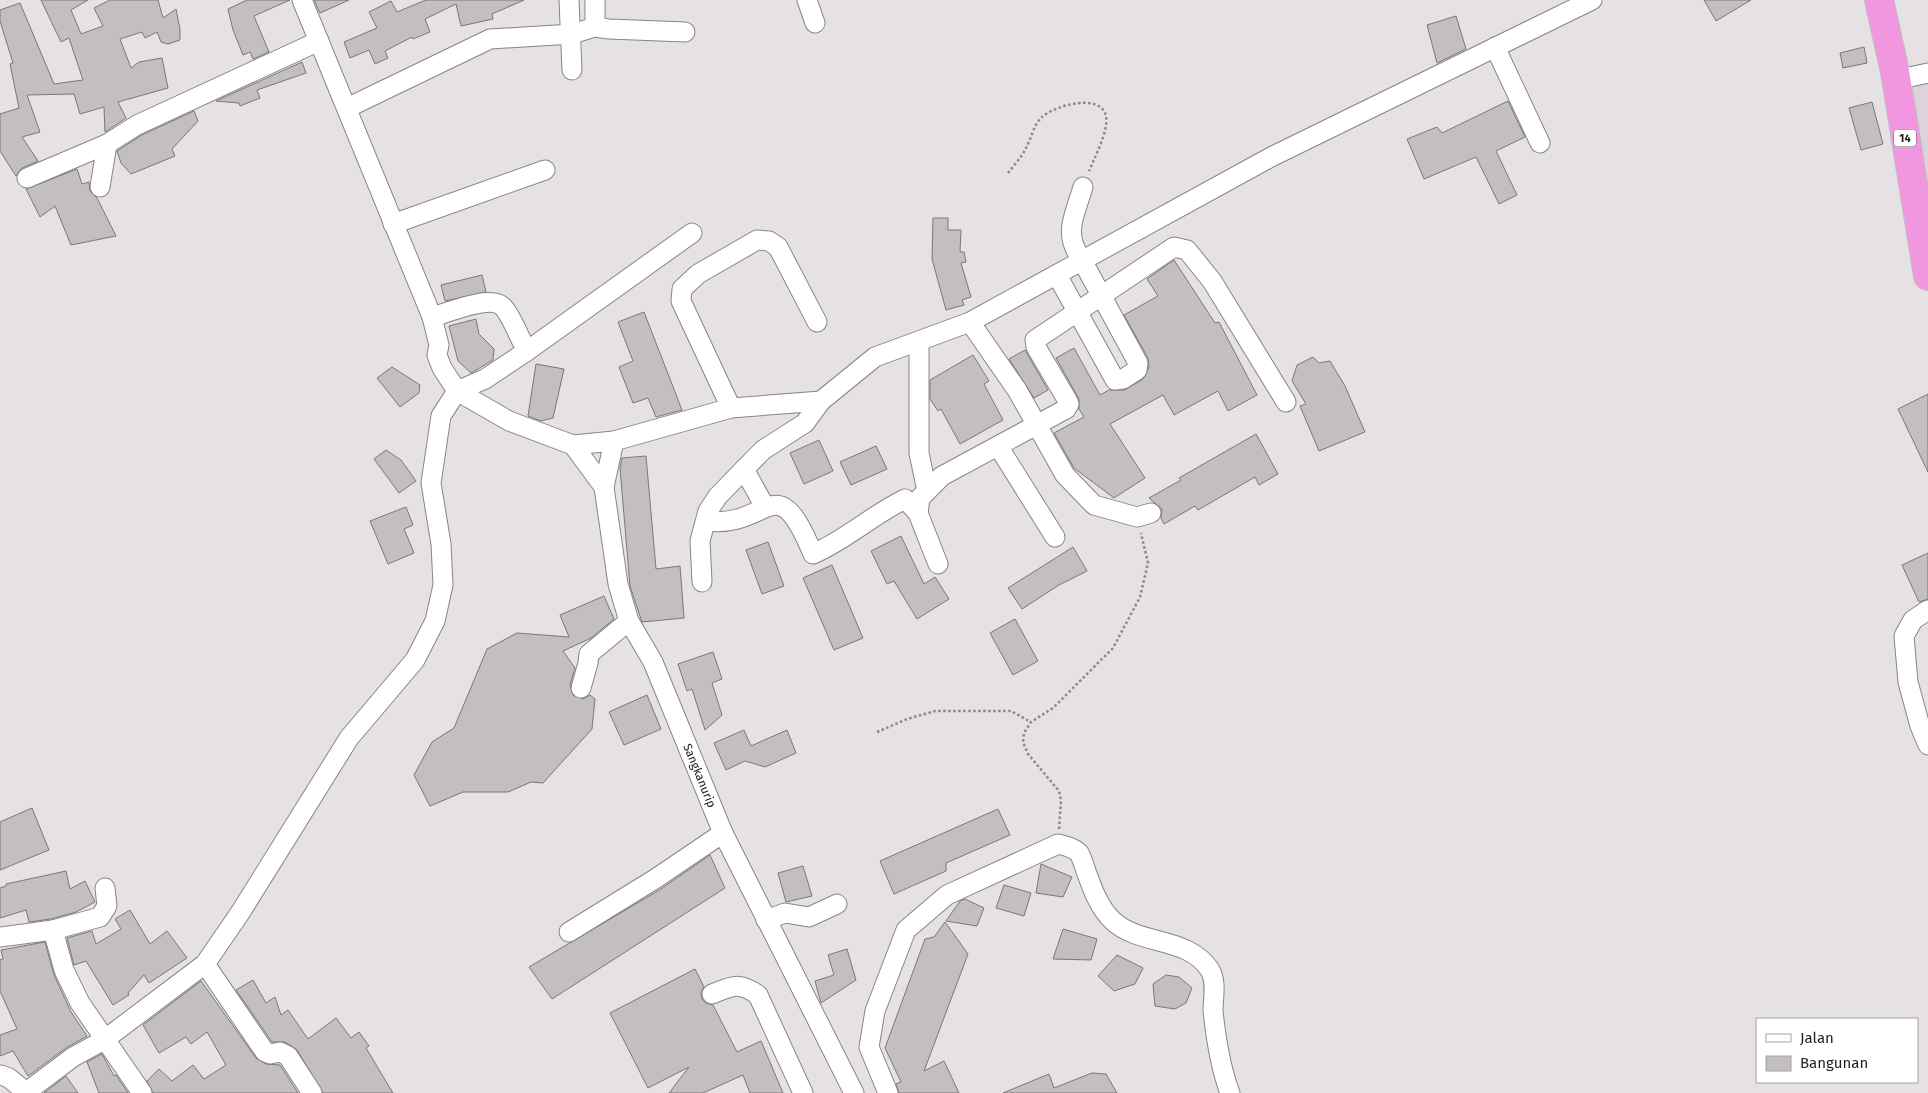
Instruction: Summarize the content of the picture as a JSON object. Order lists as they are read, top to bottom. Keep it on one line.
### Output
{"streets":{"highway":["14"],"street":["Sangkanurip"]},"legend":["Jalan","Bangunan"]}
